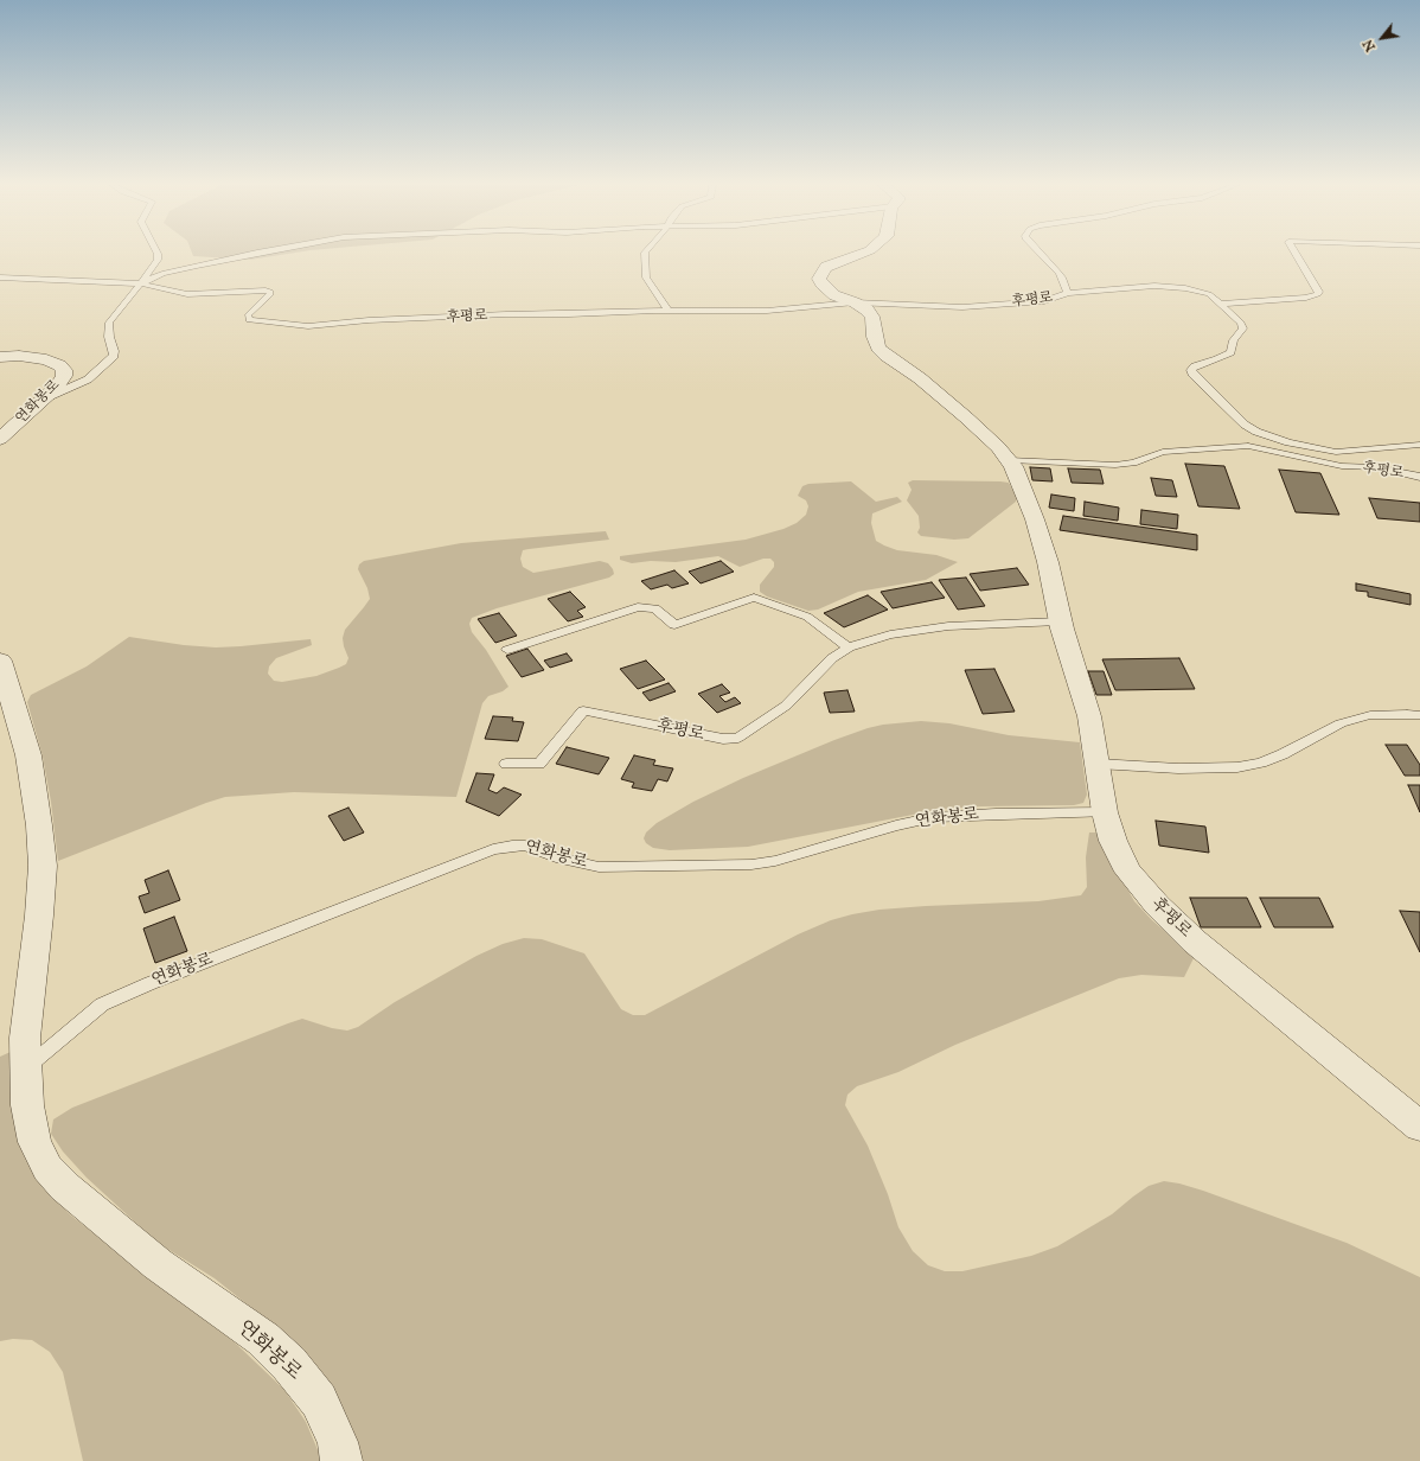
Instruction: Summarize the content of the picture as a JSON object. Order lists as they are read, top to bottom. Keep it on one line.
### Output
{"streets":{"street":["후평로","연화봉로"]},"crossings":[["후평로","연화봉로"]],"north":"bottom left"}
